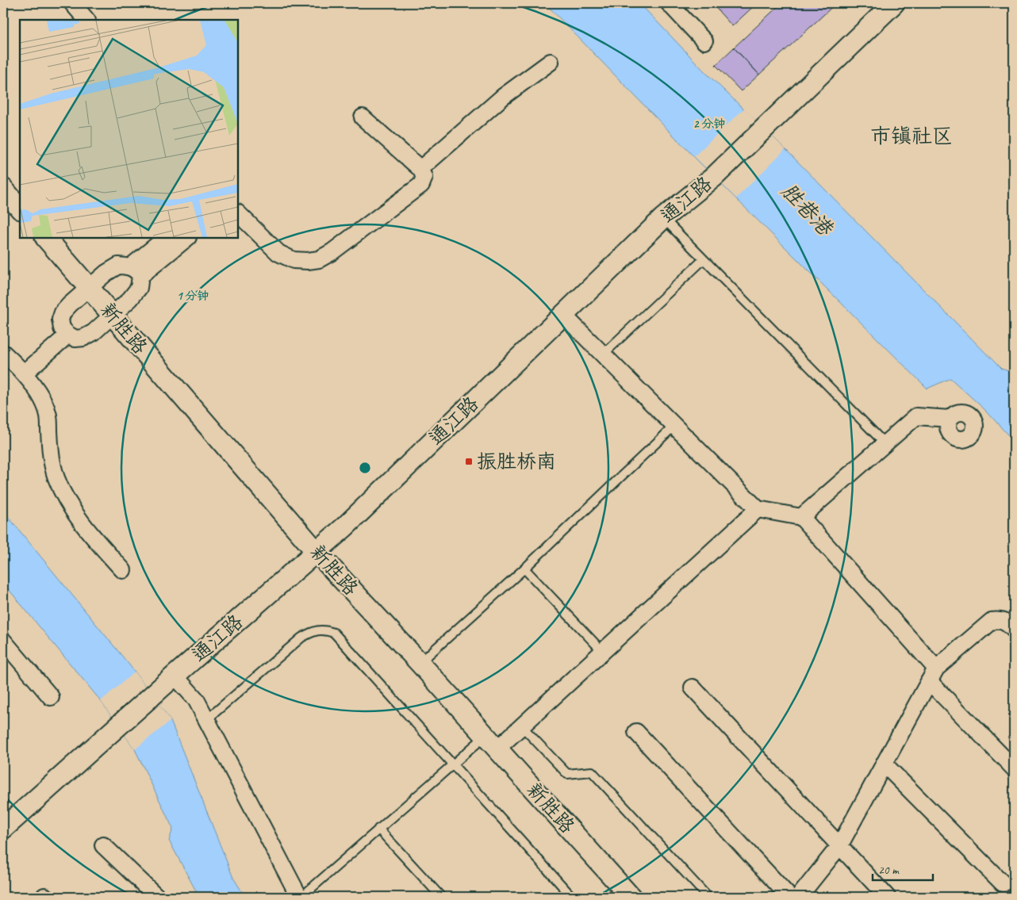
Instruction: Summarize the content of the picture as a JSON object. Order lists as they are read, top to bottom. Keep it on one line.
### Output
{"streets":{"street":["通江路","新胜路"]},"crossings":[["通江路","新胜路"]],"districts":["市镇社区"],"water":["胜巷港"],"places":{"transit":["振胜桥南"]},"scale_bar":"20 m","rings":["2 分钟","1 分钟"]}
